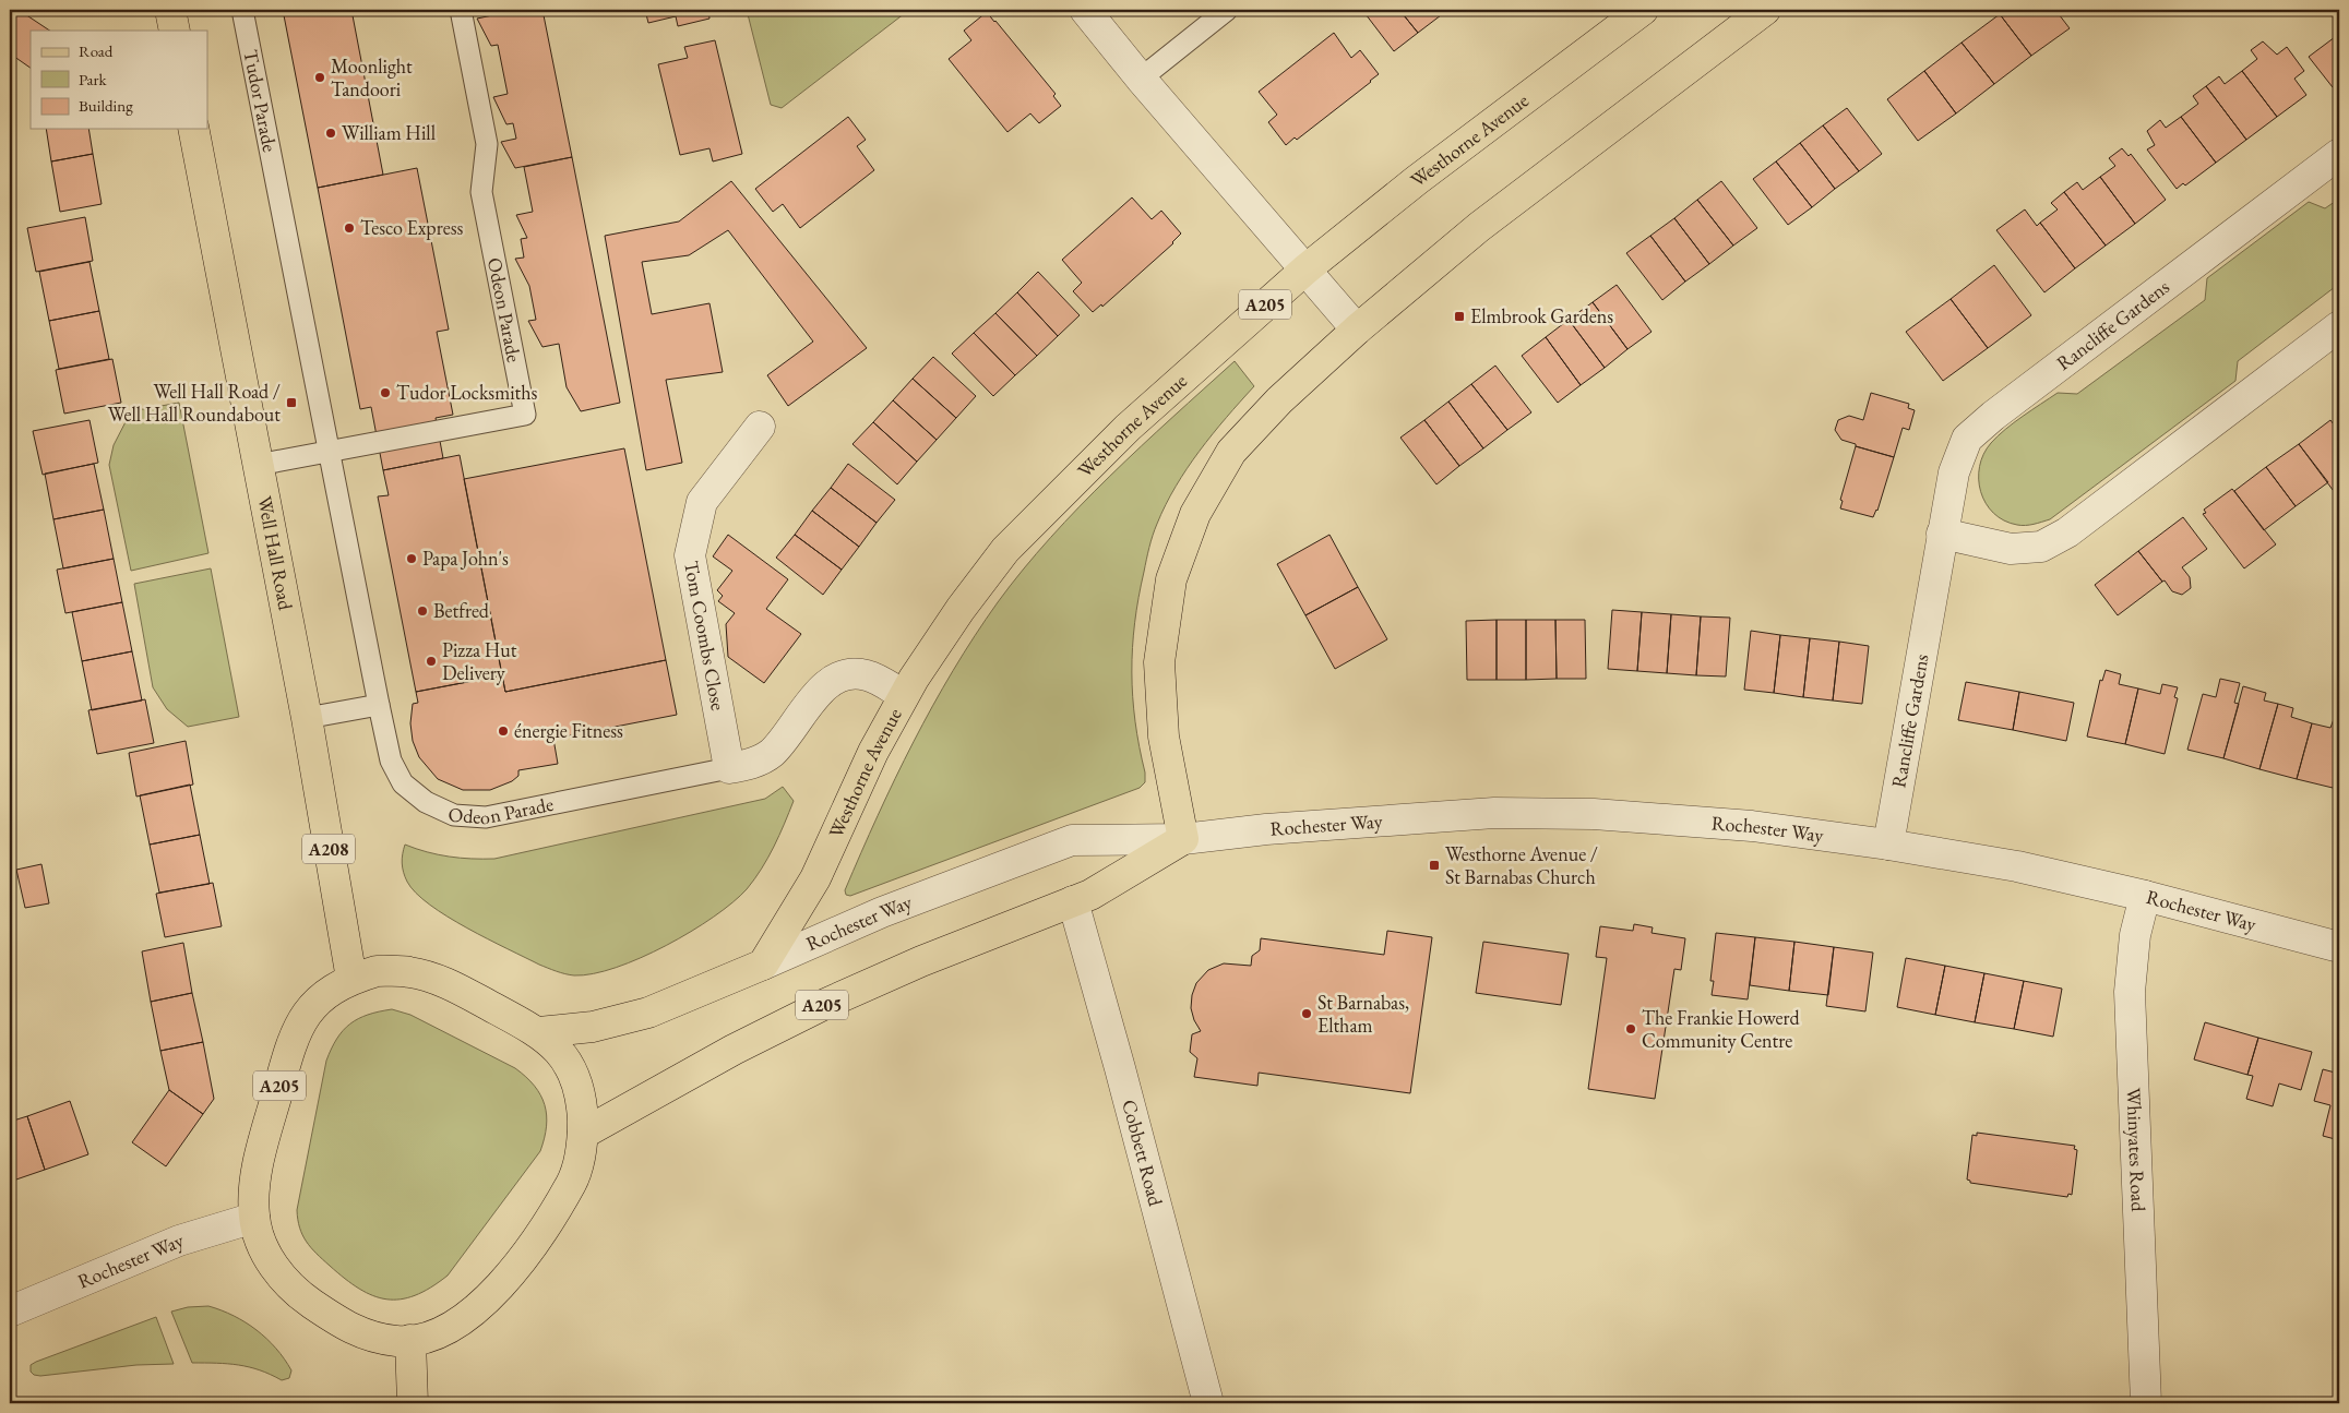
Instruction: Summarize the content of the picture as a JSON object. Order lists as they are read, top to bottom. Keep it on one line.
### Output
{"streets":{"main road":["Westhorne Avenue","A205","Well Hall Road","Rochester Way","A208"],"street":["Odeon Parade","Rancliffe Gardens","Tom Coombs Close","Whinyates Road","Cobbett Road"],"lane":["Tudor Parade"]},"crossings":[["Tudor Parade","Odeon Parade"],["Westhorne Avenue","Odeon Parade"],["Westhorne Avenue","Rochester Way"],["A205","Well Hall Road"],["A205","Rochester Way"],["Odeon Parade","Well Hall Road"],["Odeon Parade","Tom Coombs Close"],["Rancliffe Gardens","Rochester Way"],["Rochester Way","Whinyates Road"],["Rochester Way","Cobbett Road"]],"places":{"other":["Moonlight Tandoori","William Hill","Tesco Express","Tudor Locksmiths","Papa John's","Betfred","Pizza Hut Delivery","énergie Fitness","St Barnabas, Eltham","The Frankie Howerd Community Centre"],"transit":["Elmbrook Gardens","Well Hall Road / Well Hall Roundabout","Westhorne Avenue / St Barnabas Church"]},"legend":["Road","Park","Building"]}
